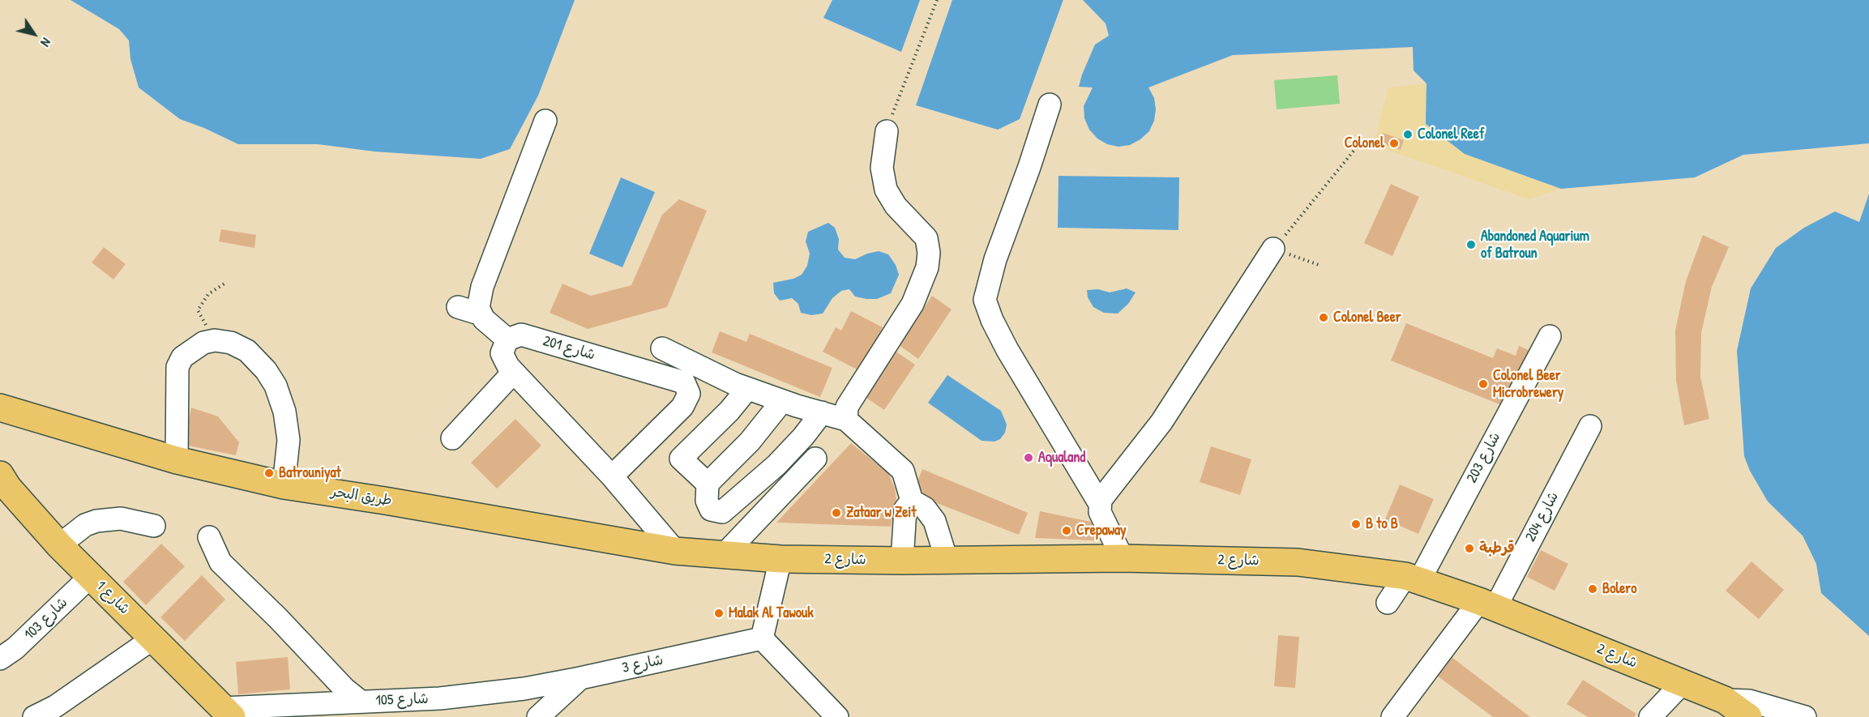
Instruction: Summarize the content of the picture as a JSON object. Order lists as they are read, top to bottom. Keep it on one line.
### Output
{"streets":{"main road":["طريق البحر","شارع 2","شارع 1"],"street":["شارع 201","شارع 203","شارع 204","شارع 103","شارع 3","شارع 105"]},"crossings":[["شارع 203","شارع 2"],["طريق البحر","شارع 2"],["شارع 204","شارع 2"],["شارع 1","شارع 103"],["شارع 1","شارع 105"],["شارع 3","شارع 105"]],"places":["Colonel Reef","Colonel","Abandoned Aquarium of Batroun","Colonel Beer","Colonel Beer Microbrewery","Aqualand","Batrouniyat","Zataar w Zeit","B to B","Crepaway","قرطبة","Bolero","Malak Al Tawouk"],"north":"bottom right"}
